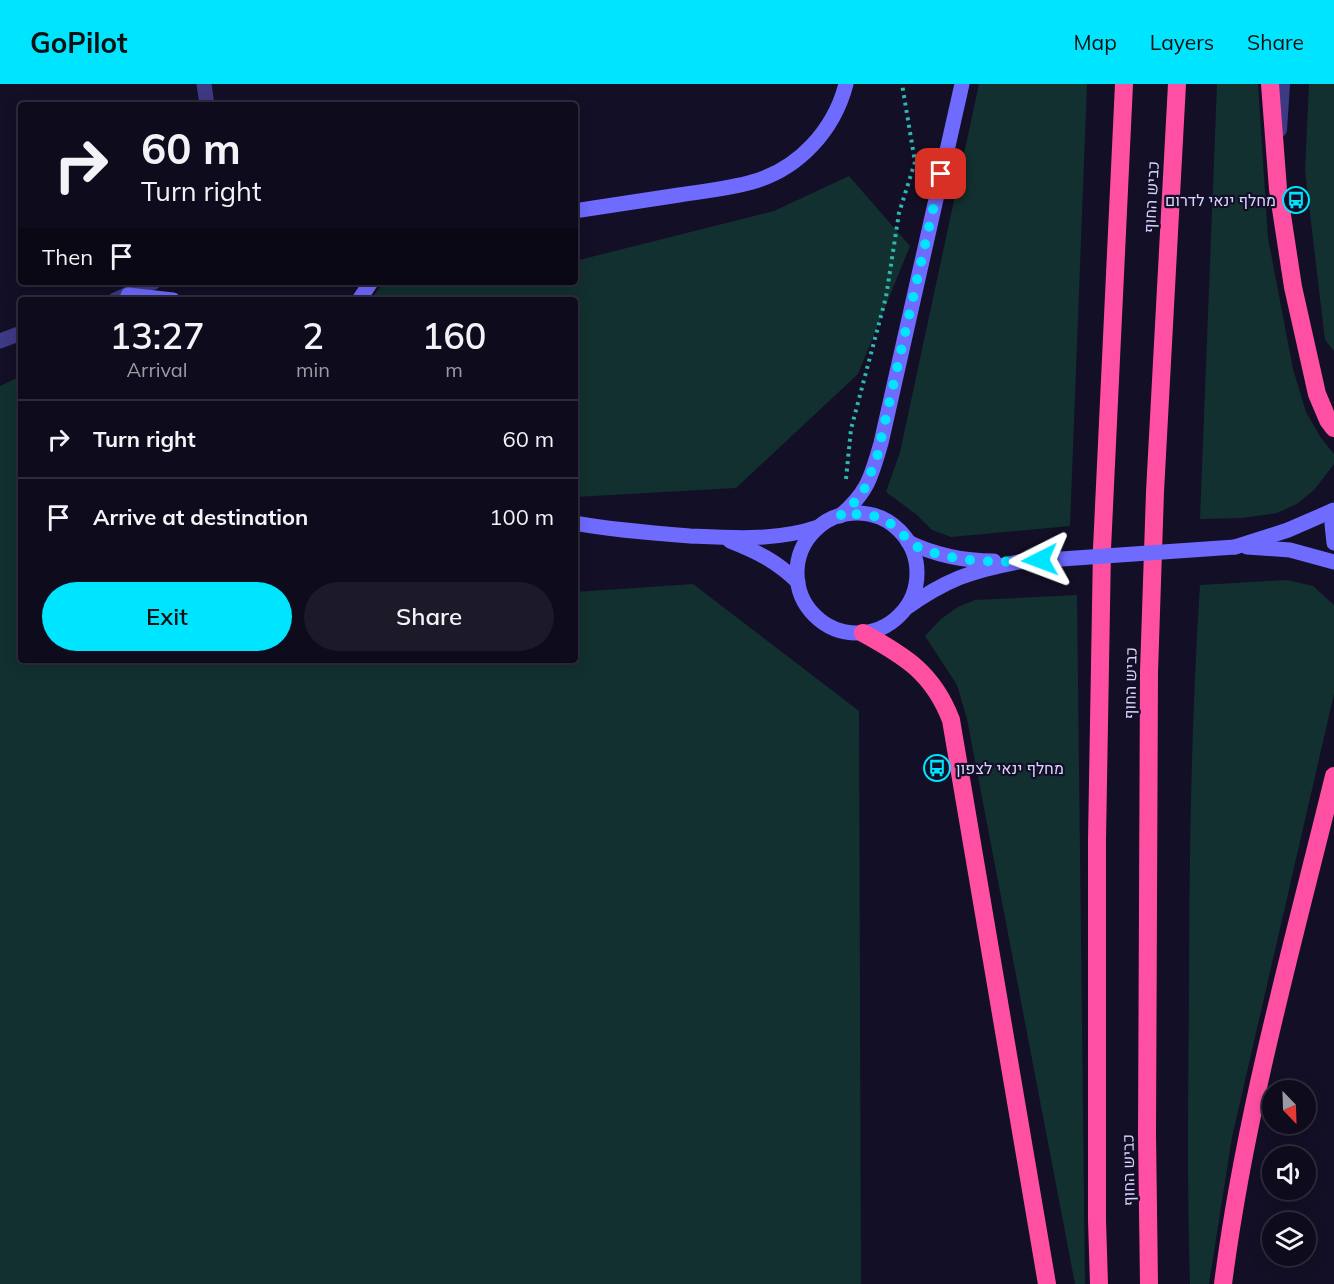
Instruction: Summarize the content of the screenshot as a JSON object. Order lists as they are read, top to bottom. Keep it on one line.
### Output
{"streets":{"highway":["כביש החוף"]},"places":{"bus stop":["מחלף ינאי לדרום","מחלף ינאי לצפון"]},"north":"bottom right","page":{"header":"GoPilot","nav":["Map","Layers","Share"],"turn":["60 m","Turn right"],"then":"Then","eta":["13:27","Arrival","2","min","160","m"],"list":[{"name":"Turn right","value":"60 m"},{"name":"Arrive at destination","value":"100 m"}],"buttons":["Exit","Share"]}}
